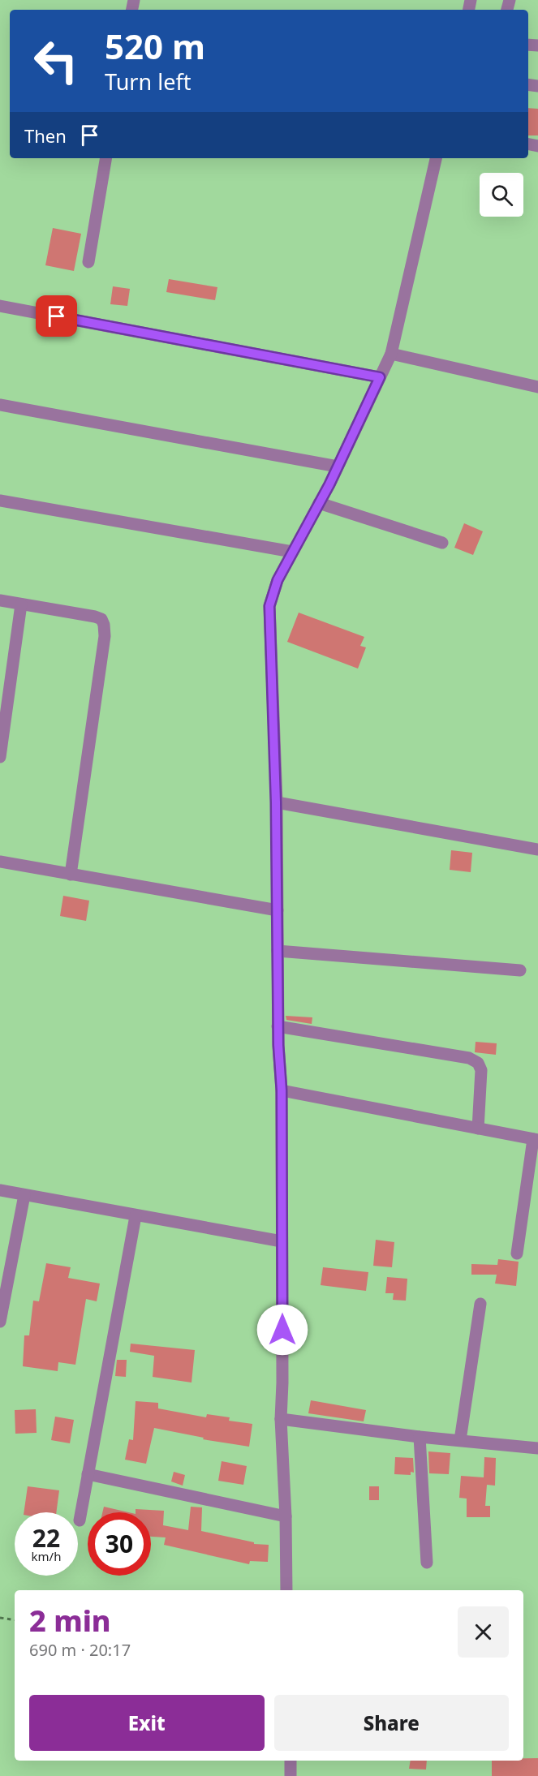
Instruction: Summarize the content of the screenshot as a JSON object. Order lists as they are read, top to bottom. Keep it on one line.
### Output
{"page":{"turn":["520 m","Turn left"],"then":"Then","speed":"22 km/h","limit":"30","heading":["2 min","690 m · 20:17"],"buttons":["Exit","Share"]}}
